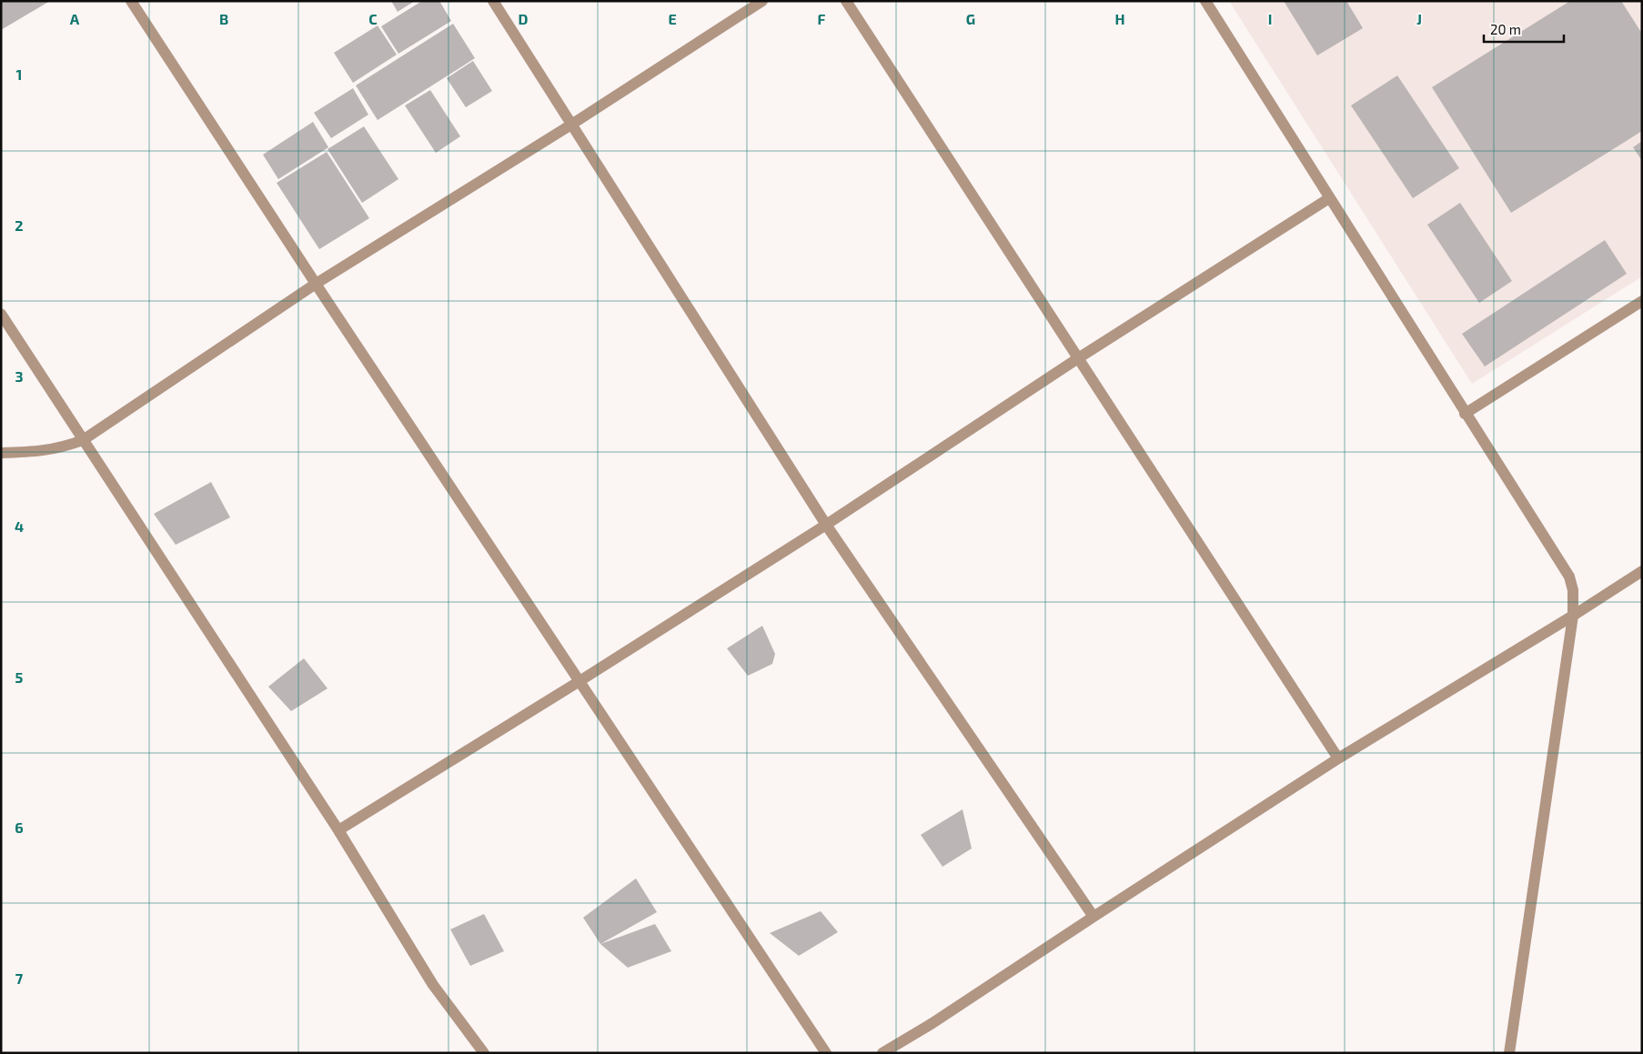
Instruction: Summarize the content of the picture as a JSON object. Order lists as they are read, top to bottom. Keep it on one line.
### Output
{"scale_bar":"20 m","grid":{"columns":["A","B","C","D","E","F","G","H","I","J"],"rows":["1","2","3","4","5","6","7"]}}
